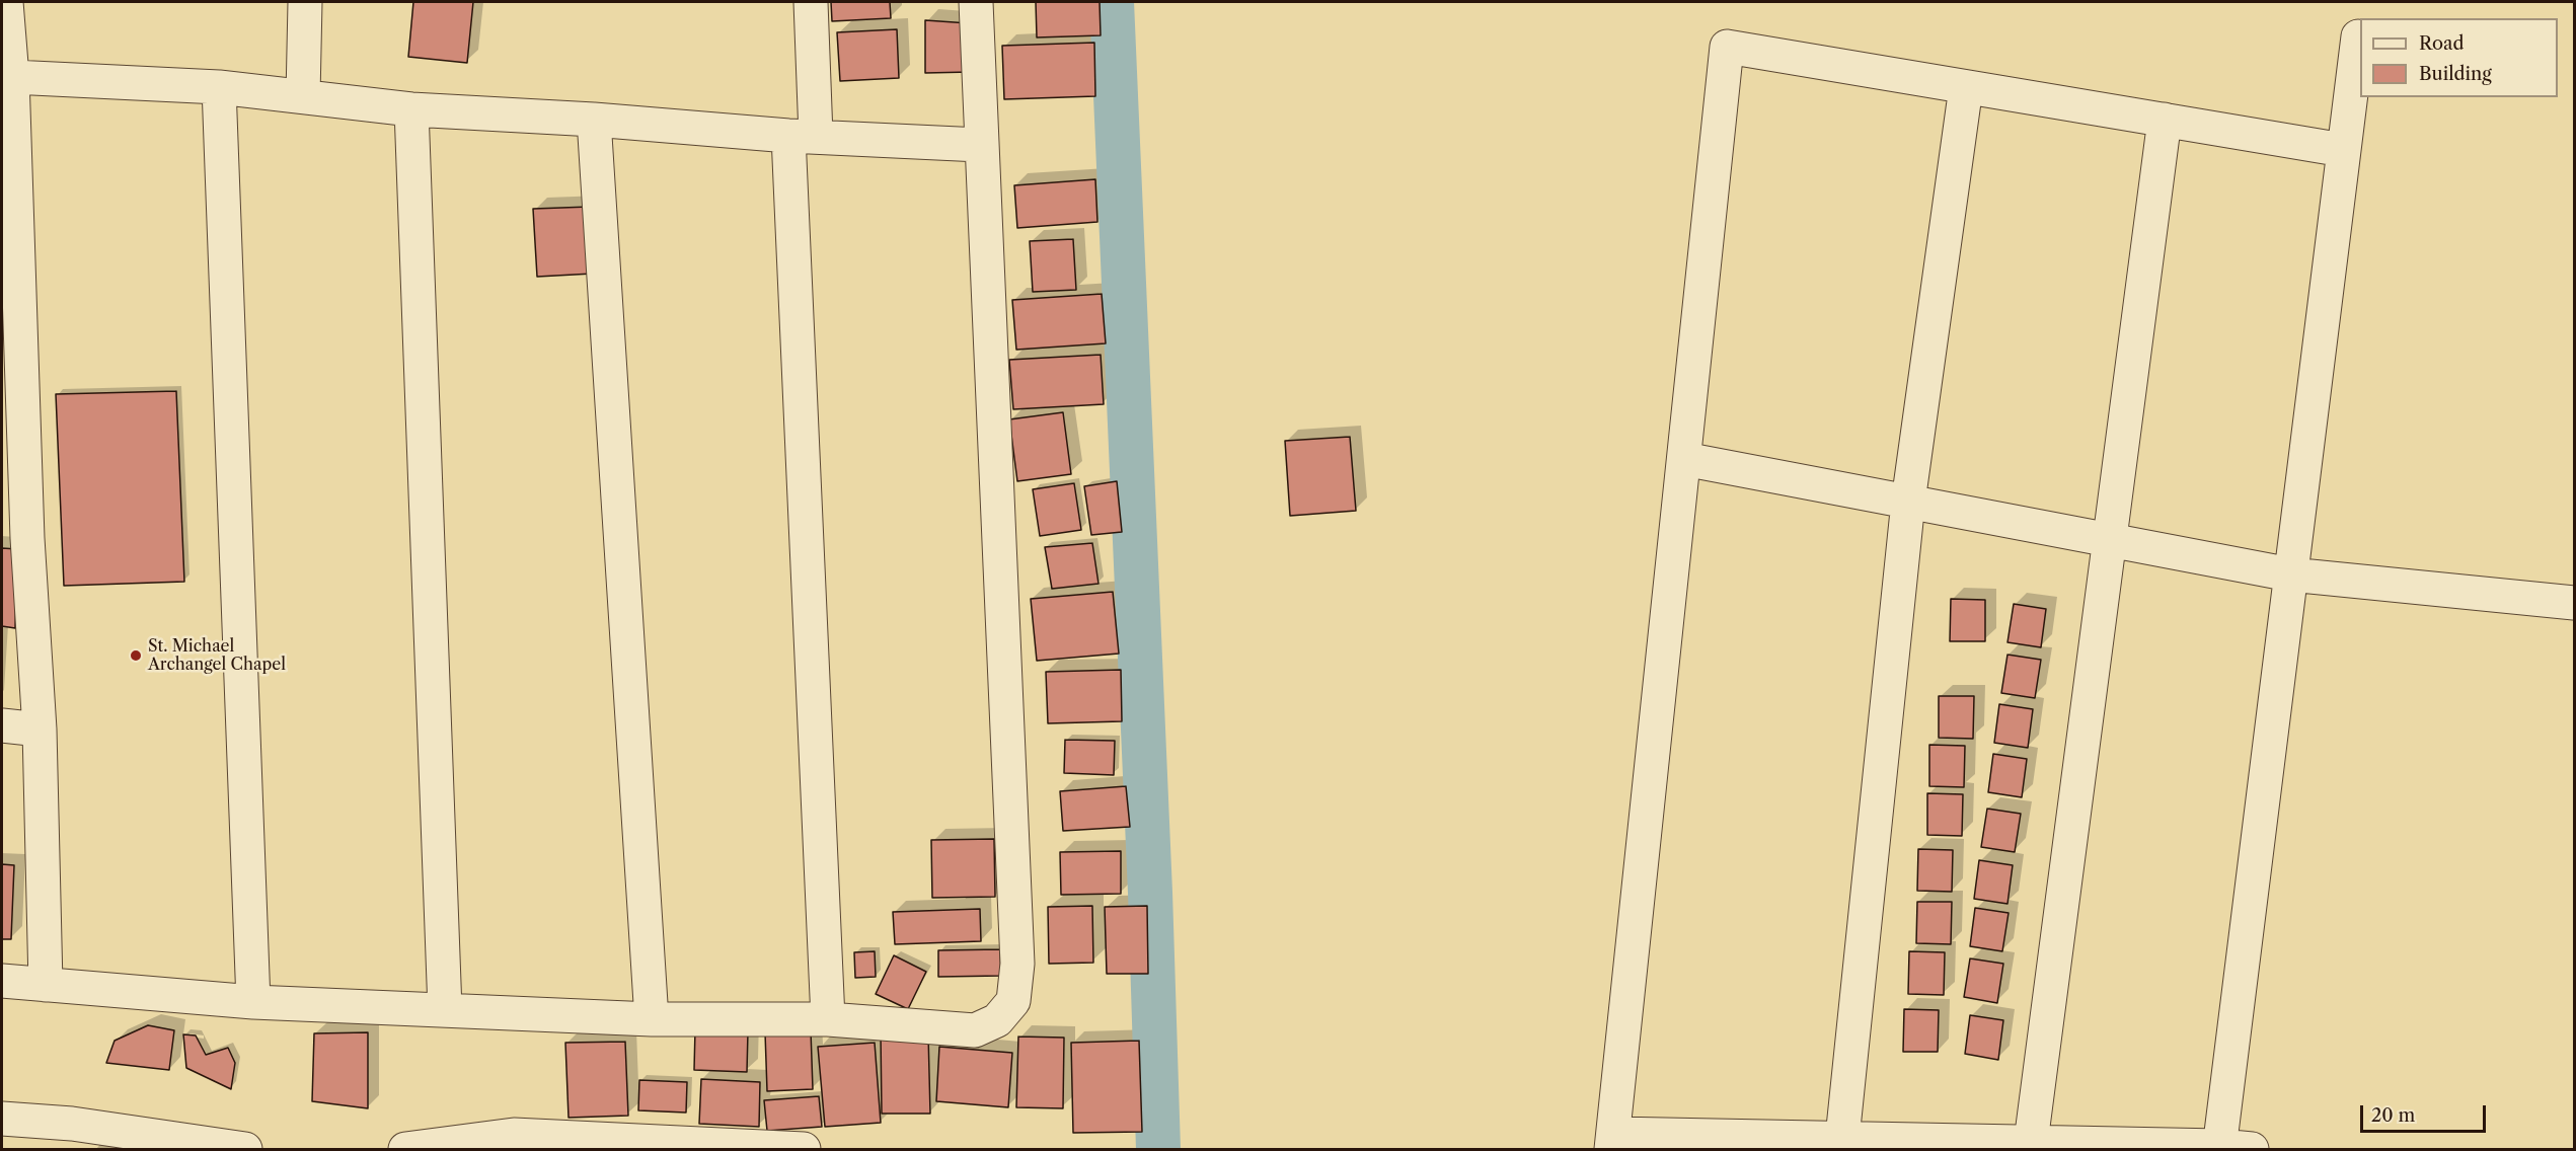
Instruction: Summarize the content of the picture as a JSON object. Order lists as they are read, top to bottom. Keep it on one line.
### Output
{"places":["St. Michael Archangel Chapel"],"legend":["Road","Building"],"scale_bar":"20 m"}
